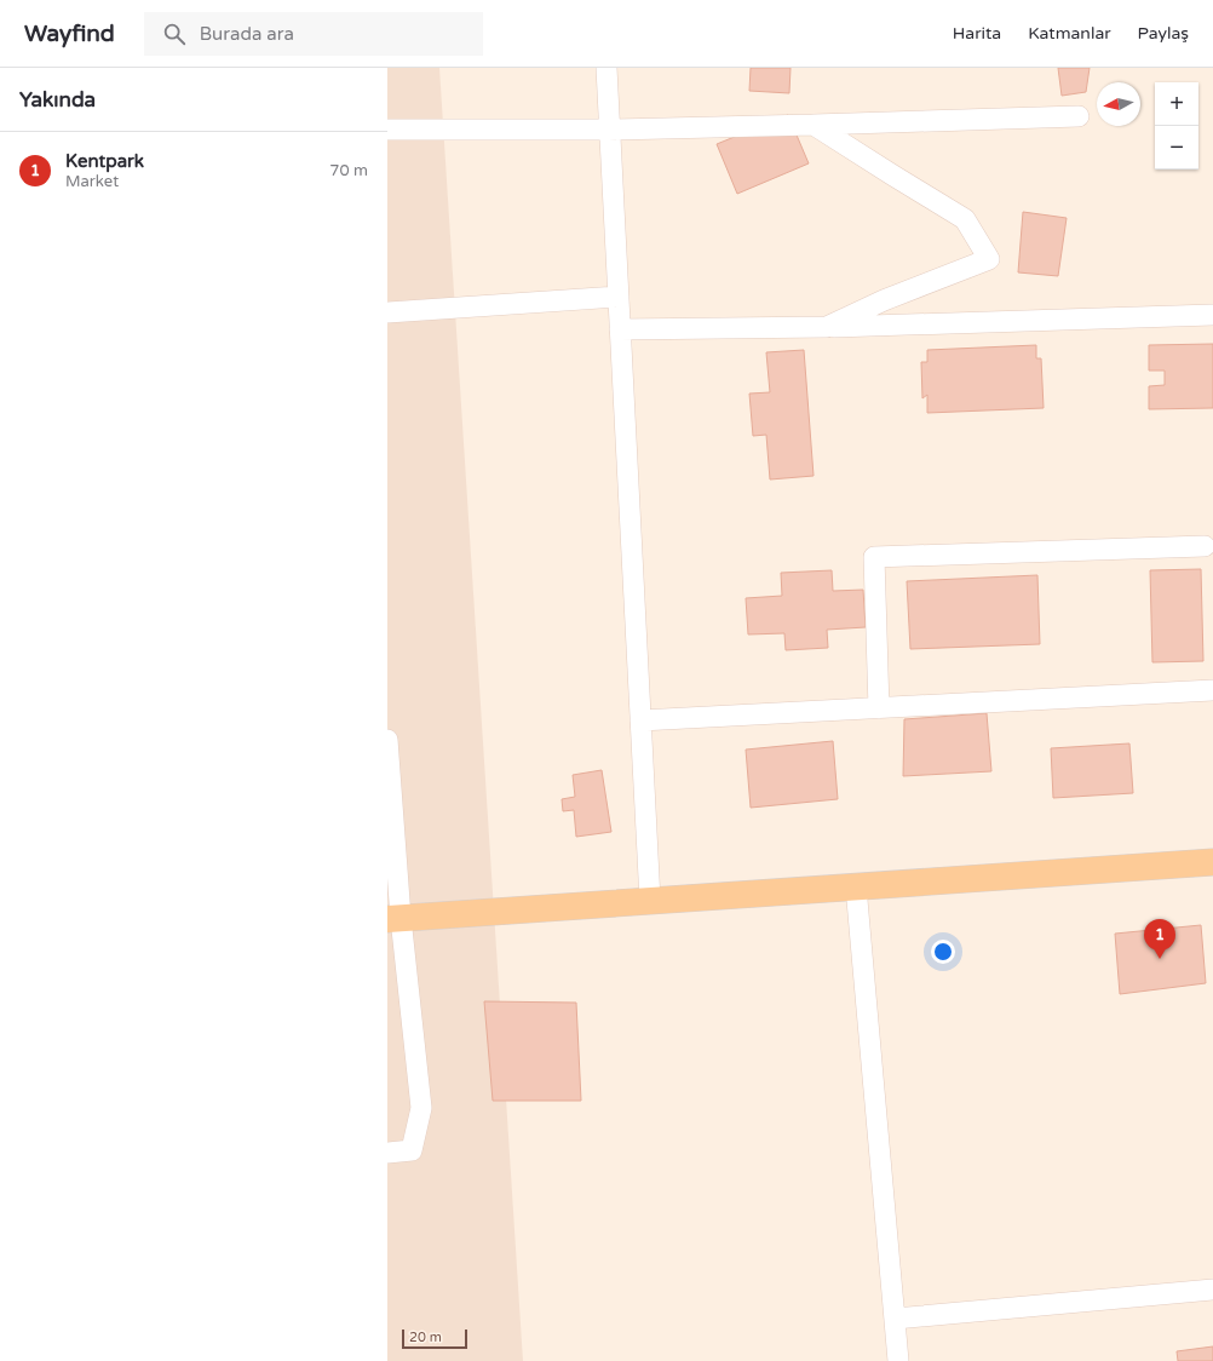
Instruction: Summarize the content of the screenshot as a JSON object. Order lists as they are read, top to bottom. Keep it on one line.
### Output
{"scale_bar":"20 m","north":"left","page":{"header":"Wayfind","search":"Burada ara","nav":["Harita","Katmanlar","Paylaş"],"heading":"Yakında","map_buttons":["+","−"],"list":[{"mark":"1","name":"Kentpark","note":"Market","value":"70 m"}],"pins":"1","scale":"20 m"}}
